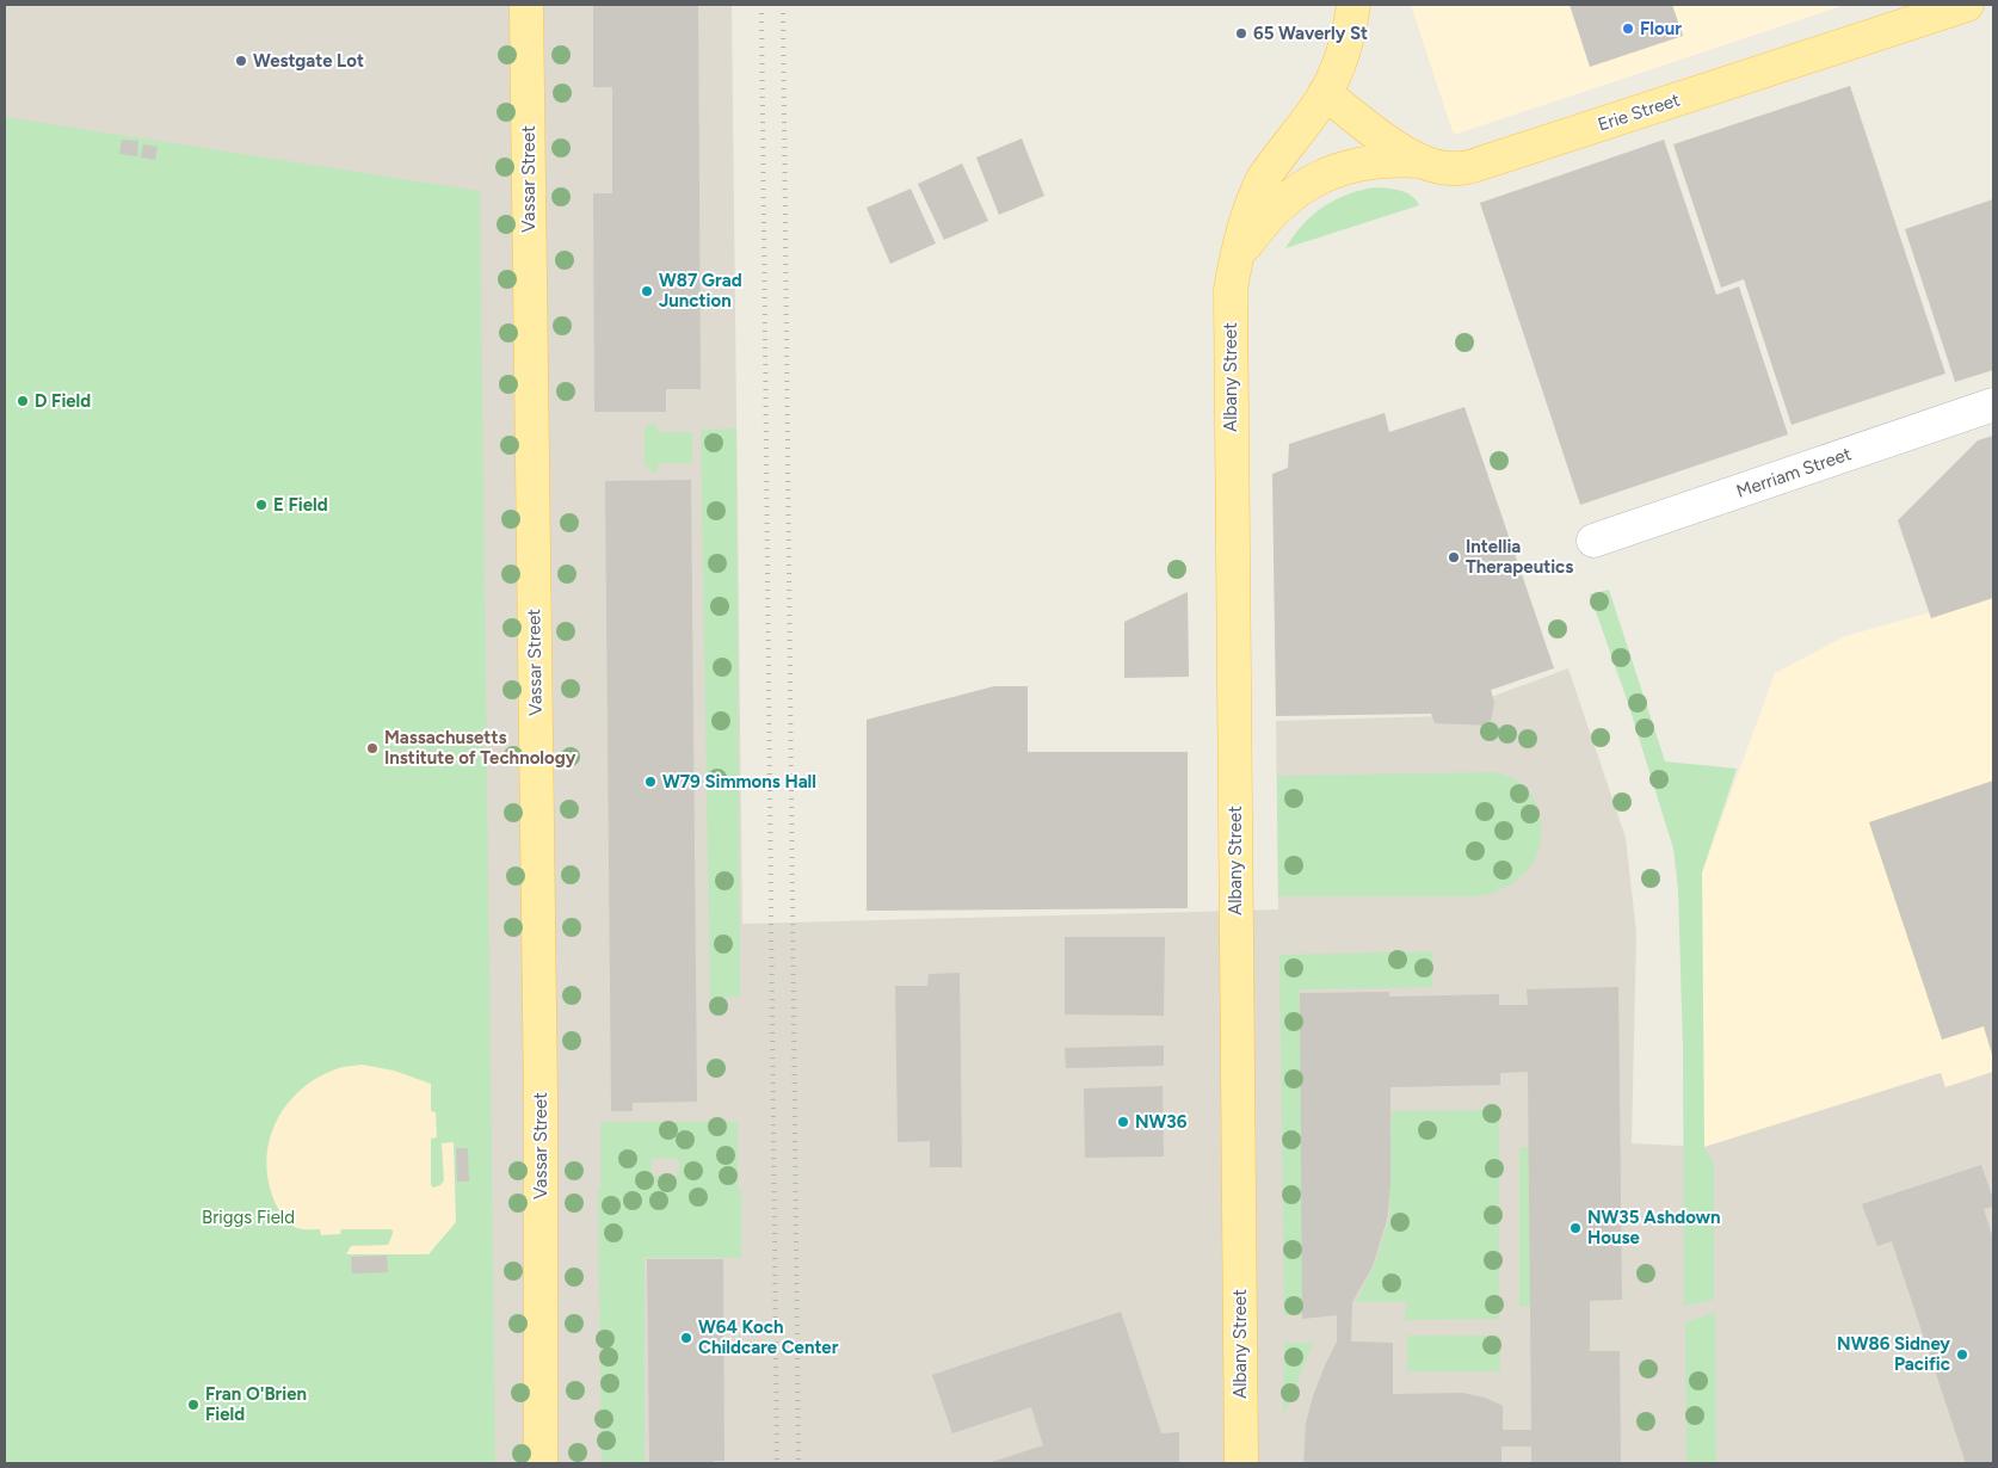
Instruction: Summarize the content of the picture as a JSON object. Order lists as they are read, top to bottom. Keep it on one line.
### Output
{"streets":{"main road":["Erie Street","Vassar Street","Albany Street"],"street":["Merriam Street"]},"crossings":[["Erie Street","Albany Street"]],"parks":["Briggs Field"],"places":["Flour","65 Waverly St","Westgate Lot","W87 Grad Junction","D Field","E Field","Intellia Therapeutics","Massachusetts Institute of Technology","W79 Simmons Hall","NW36","NW35 Ashdown House","W64 Koch Childcare Center","NW86 Sidney Pacific","Fran O'Brien Field"]}
